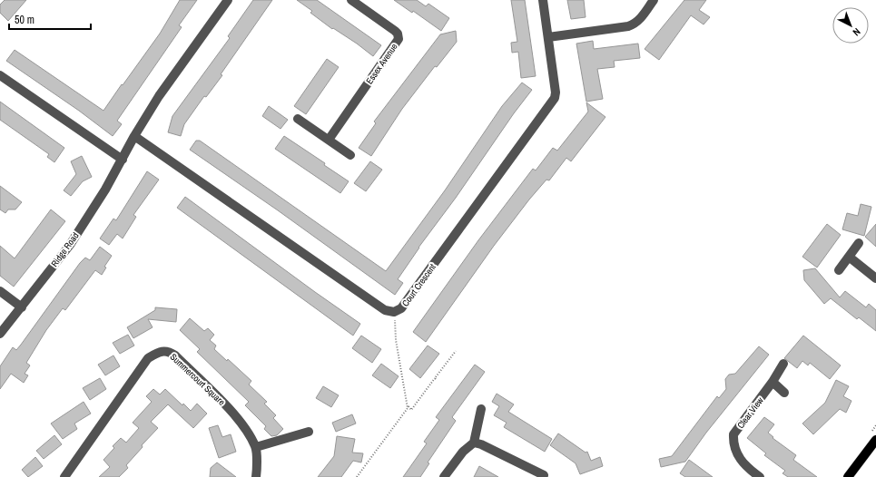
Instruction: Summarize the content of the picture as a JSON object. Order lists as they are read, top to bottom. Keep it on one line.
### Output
{"streets":{"street":["Essex Avenue","Ridge Road","Court Crescent","Summercourt Square","Clear View"]},"crossings":[["Ridge Road","Court Crescent"]],"scale_bar":"50 m","north":"bottom right"}
